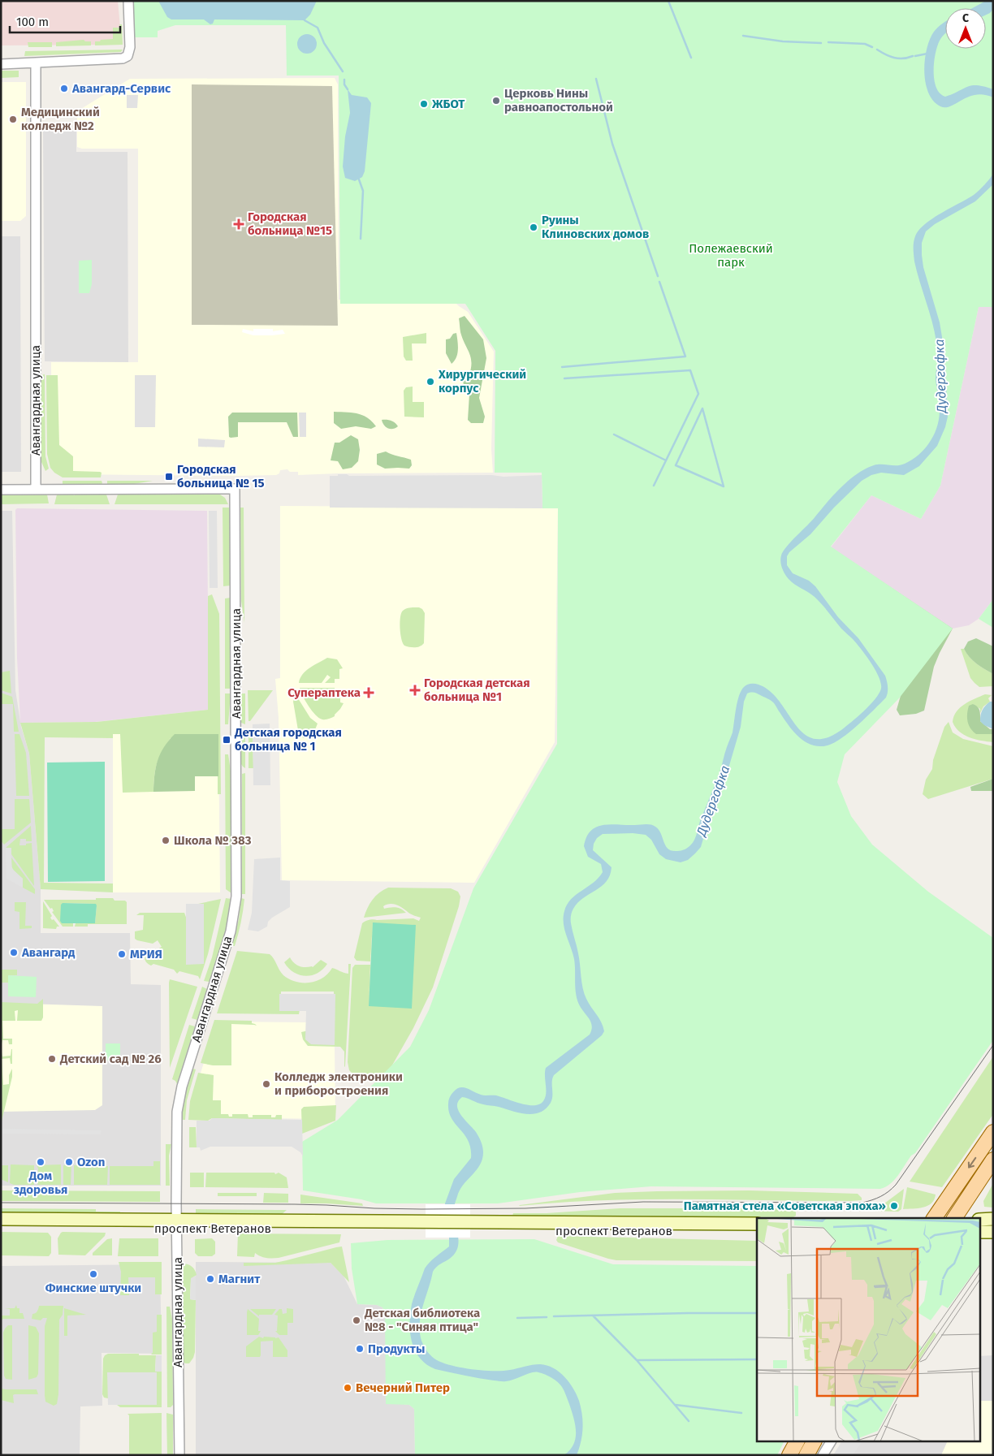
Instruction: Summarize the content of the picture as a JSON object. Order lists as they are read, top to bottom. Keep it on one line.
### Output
{"streets":{"main road":["проспект Ветеранов"],"street":["Авангардная улица"]},"crossings":[["Авангардная улица","проспект Ветеранов"]],"water":["Дудергофка"],"parks":["Полежаевский парк"],"places":{"other":["Авангард-Сервис","Церковь Нины равноапостольной","ЖБОТ","Медицинский колледж №2","Руины Клиновских домов","Хирургический корпус","Школа № 383","Авангард","МРИЯ","Детский сад № 26","Колледж электроники и приборостроения","Дом здоровья","Ozon","Памятная стела «Советская эпоха»","Финские штучки","Магнит","Детская библиотека №8 - \"Синяя птица\"","Продукты","Вечерний Питер"],"health":["Городская больница №15","Городская детская больница №1","Супераптека"],"transit":["Городская больница № 15","Детская городская больница № 1"]},"scale_bar":"100 m","north":"top"}
